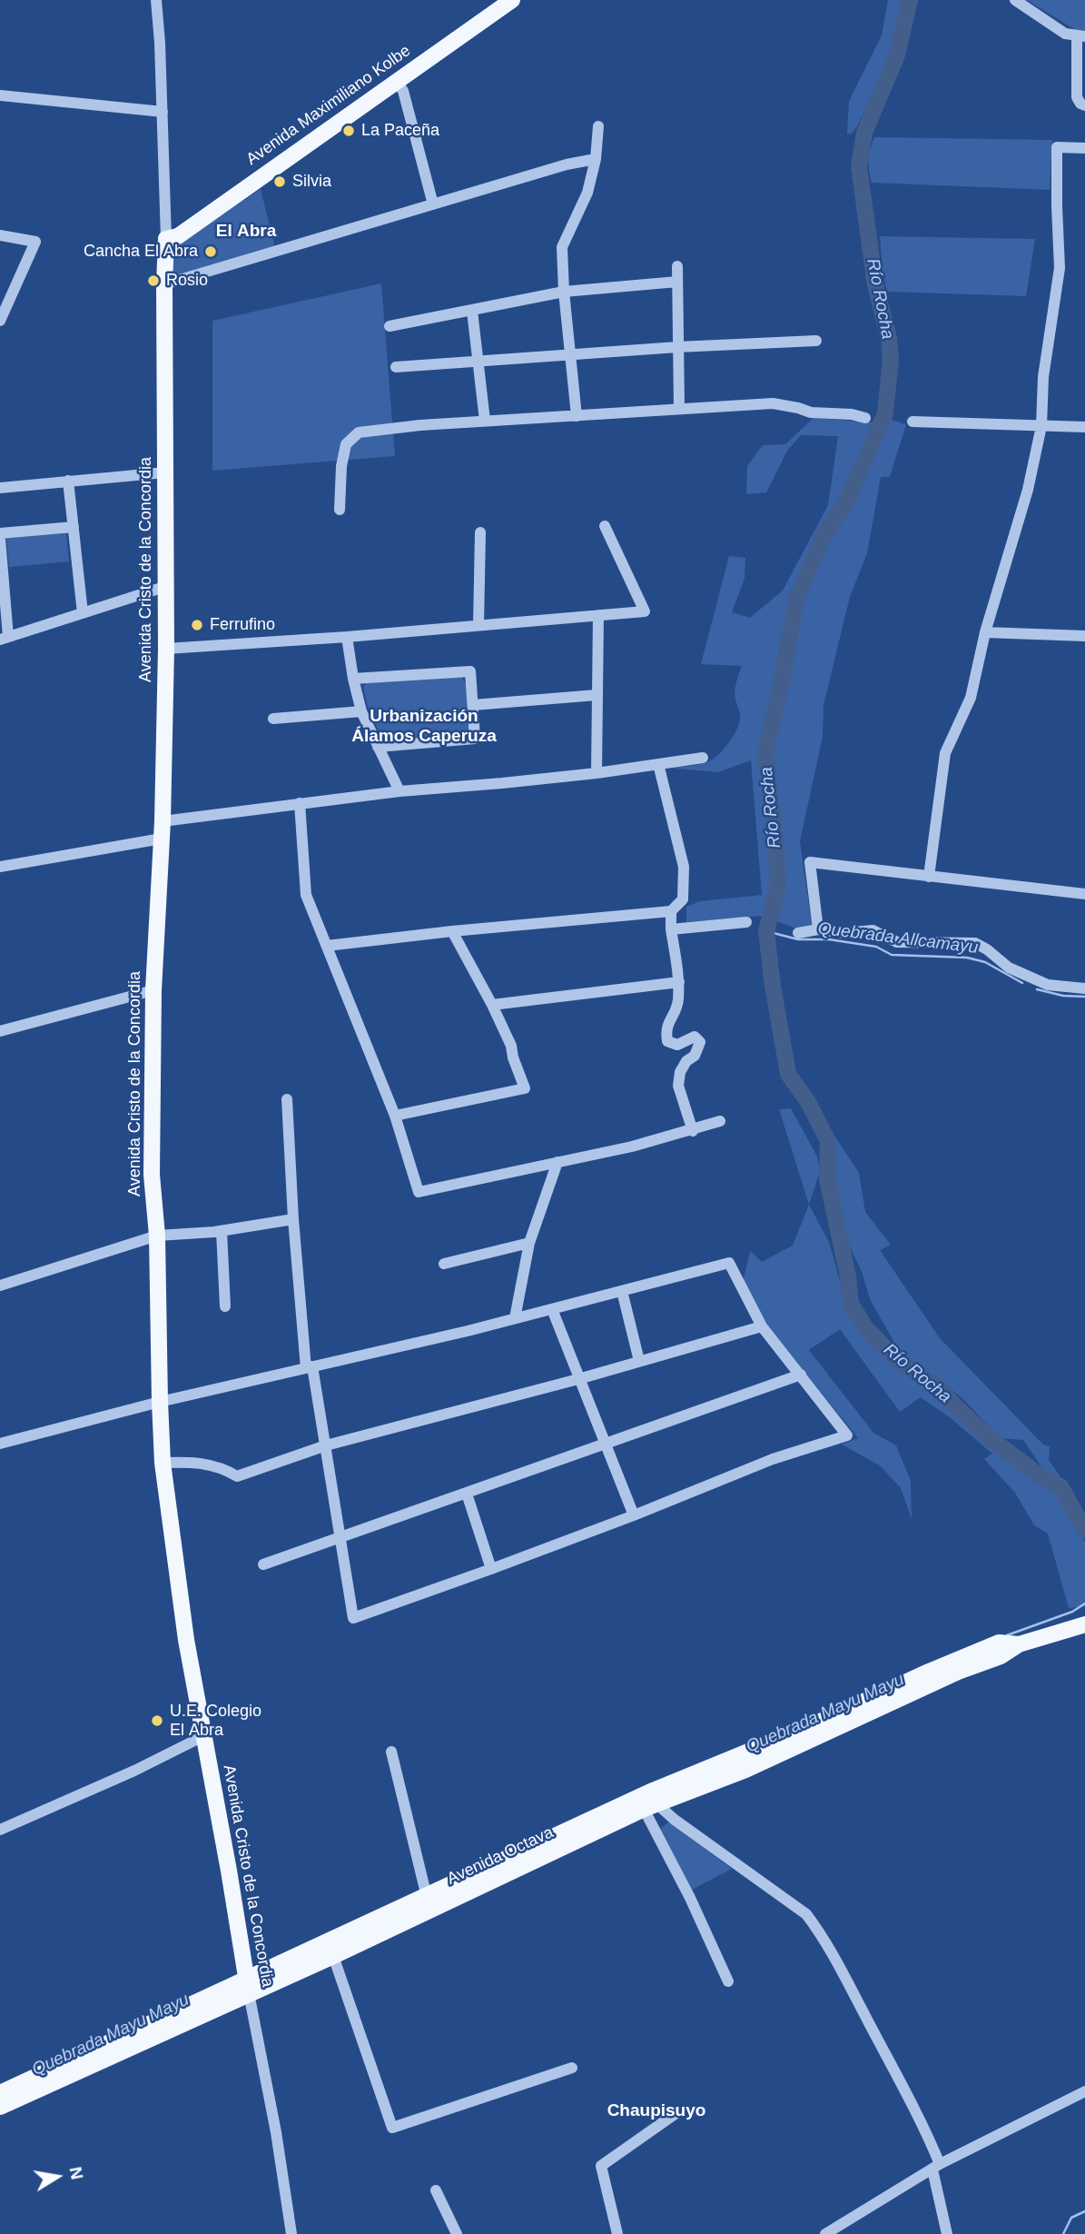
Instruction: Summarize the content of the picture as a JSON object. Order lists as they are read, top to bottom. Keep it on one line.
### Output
{"streets":{"main road":["Avenida Maximiliano Kolbe","Avenida Cristo de la Concordia","Avenida Octava"]},"crossings":[["Avenida Maximiliano Kolbe","Avenida Cristo de la Concordia"],["Avenida Cristo de la Concordia","Avenida Octava"]],"districts":["El Abra","Urbanización Álamos Caperuza","Chaupisuyo"],"water":["Río Rocha","Quebrada Allcamayu","Quebrada Mayu Mayu"],"places":["La Paceña","Silvia","Cancha El Abra","Rosio","Ferrufino","U.E. Colegio El Abra"],"north":"right"}
